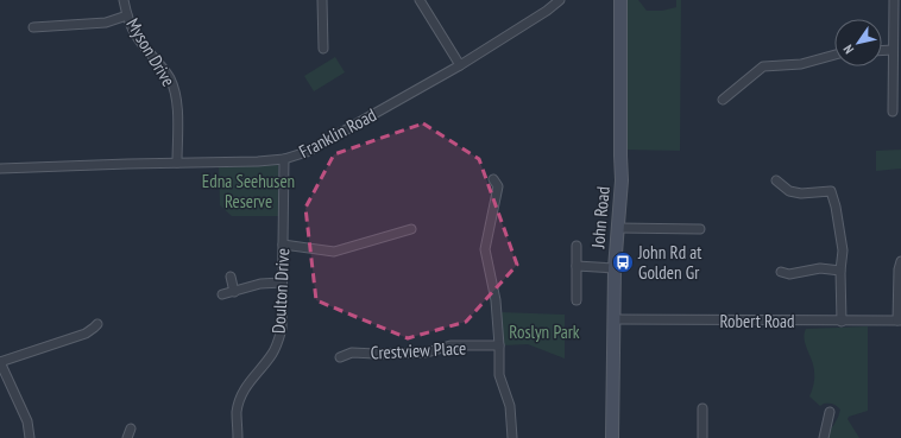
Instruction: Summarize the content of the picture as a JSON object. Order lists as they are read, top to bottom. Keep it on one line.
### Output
{"streets":{"street":["Myson Drive","Franklin Road","John Road","Doulton Drive","Robert Road","Crestview Place"]},"crossings":[["Myson Drive","Franklin Road"],["Franklin Road","Doulton Drive"],["John Road","Robert Road"]],"parks":["Edna Seehusen Reserve","Roslyn Park"],"places":{"bus stop":["John Rd at Golden Gr"]},"north":"bottom left"}
